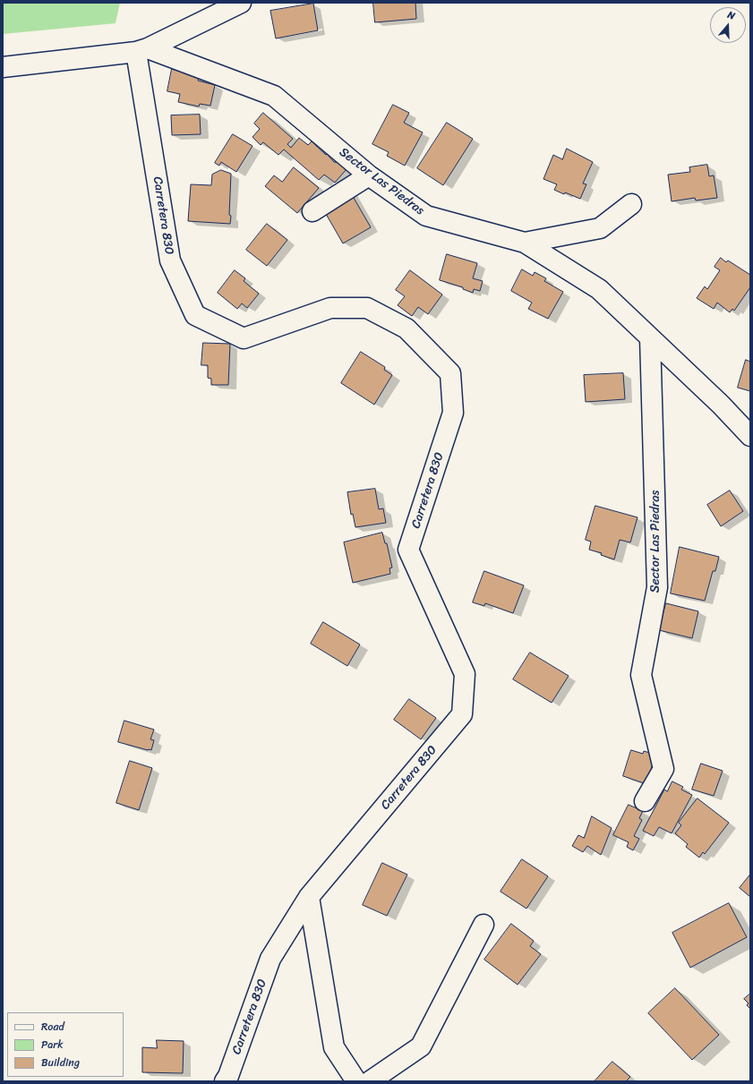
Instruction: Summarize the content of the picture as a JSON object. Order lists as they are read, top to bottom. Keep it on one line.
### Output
{"streets":{"street":["Sector Las Piedras","Carretera 830"]},"crossings":[["Sector Las Piedras","Carretera 830"]],"legend":["Road","Park","Building"],"north":"top"}
